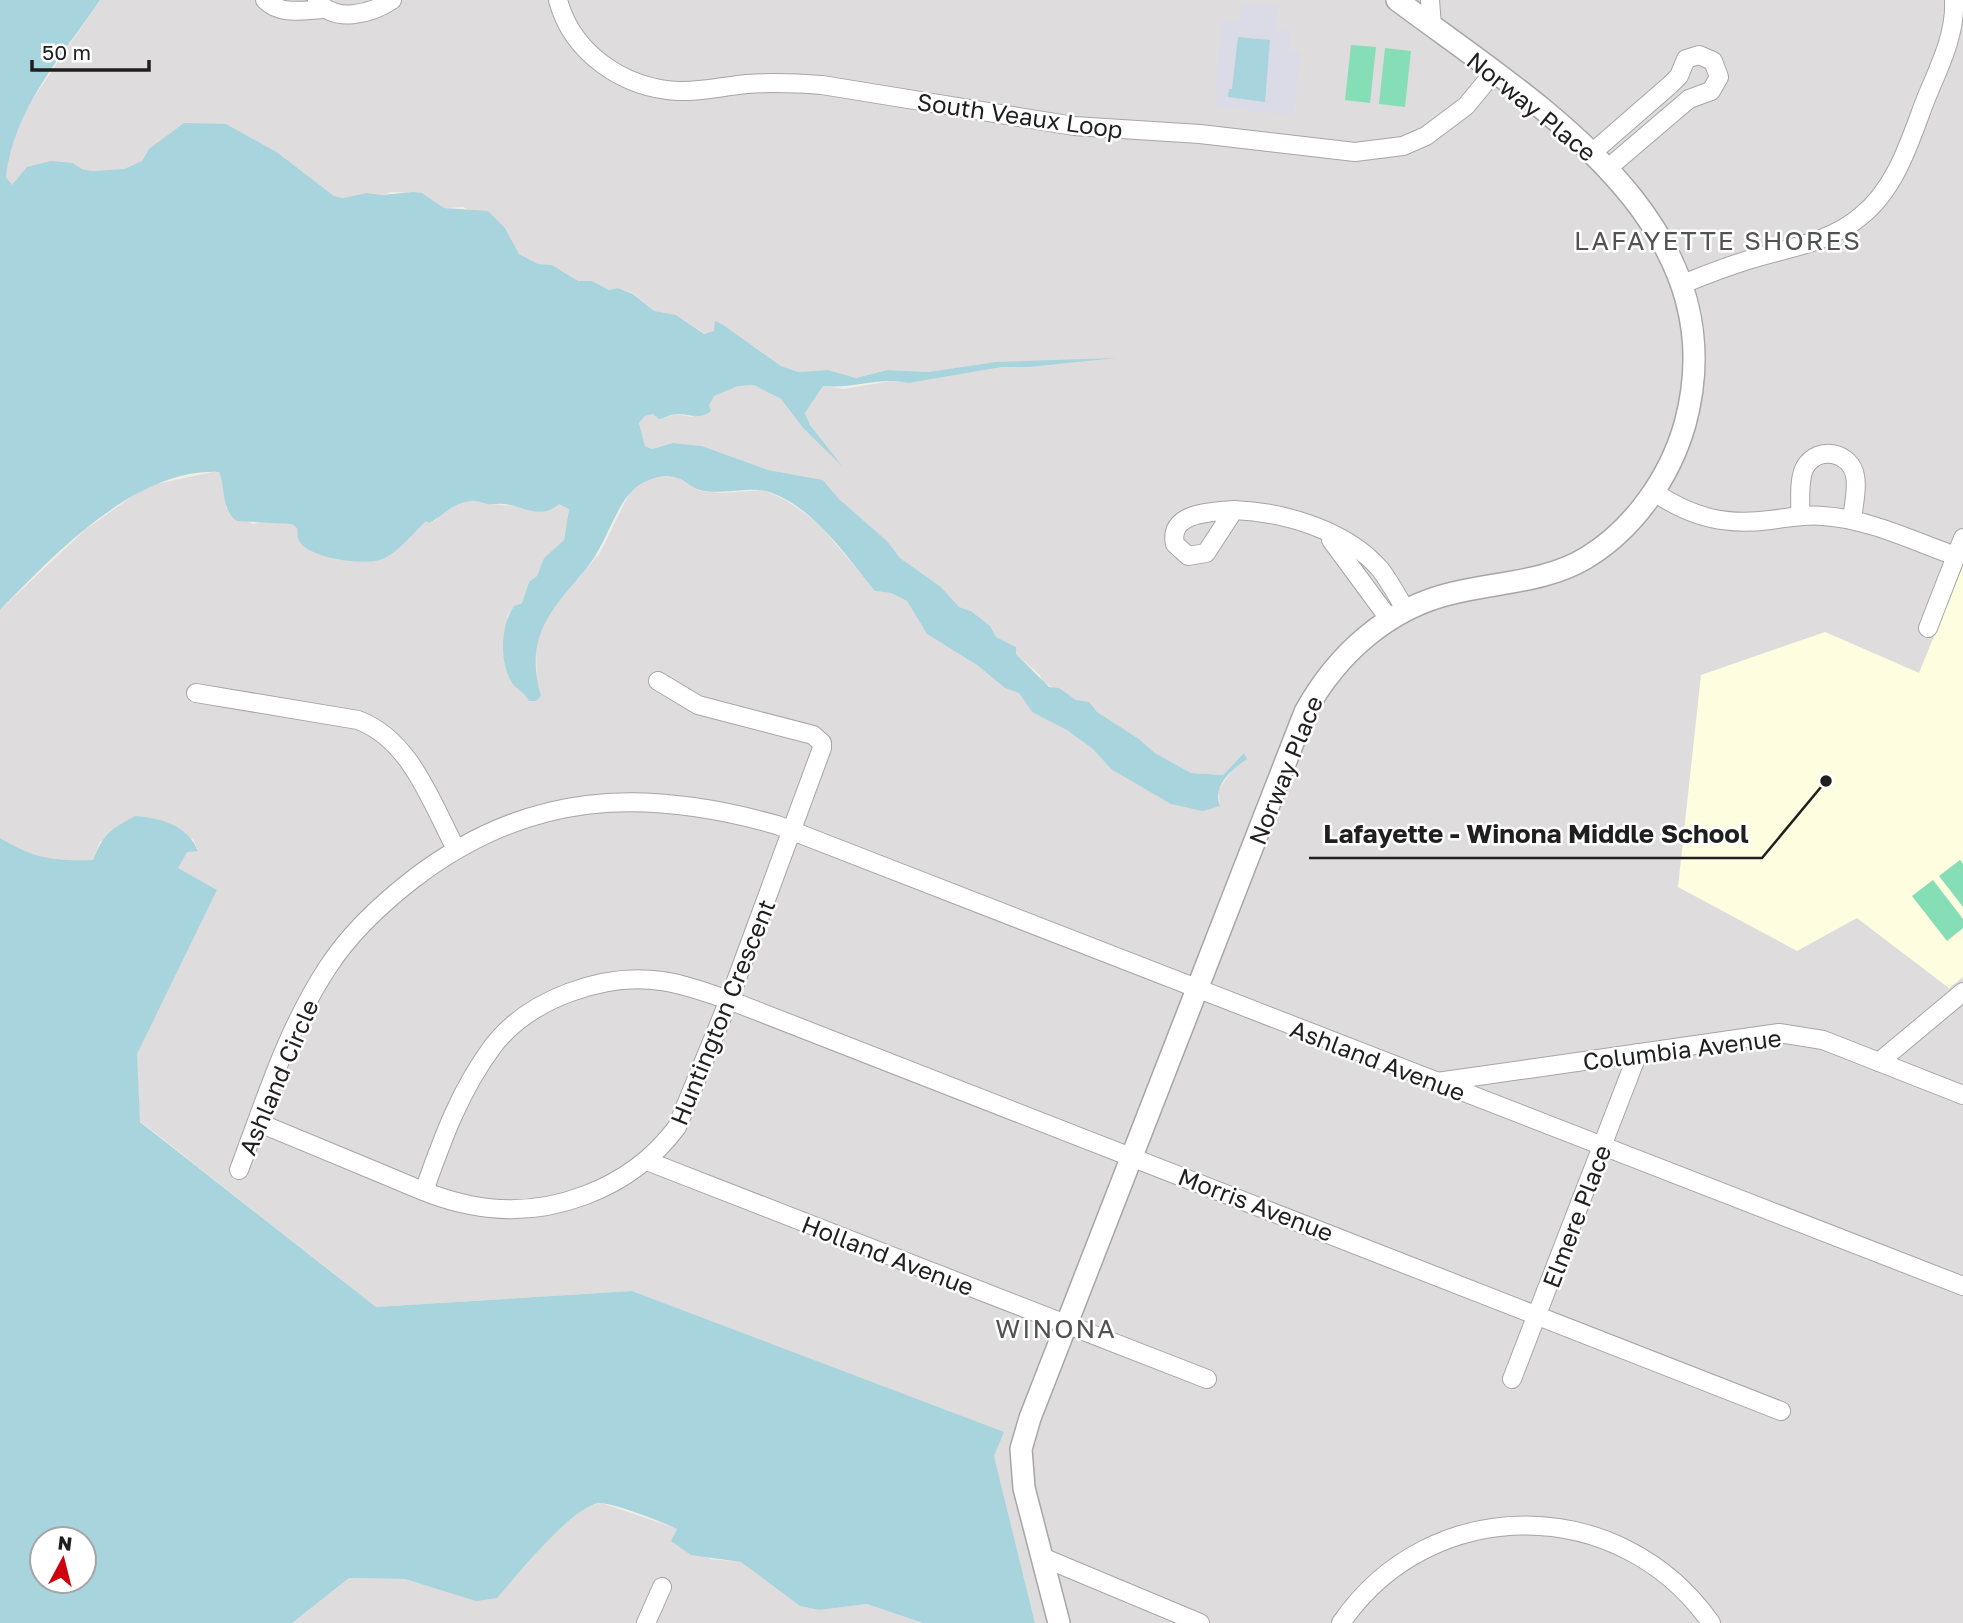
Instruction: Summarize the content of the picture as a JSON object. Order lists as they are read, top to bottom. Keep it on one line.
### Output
{"streets":{"street":["Norway Place","South Veaux Loop","Huntington Crescent","Columbia Avenue","Ashland Avenue","Ashland Circle","Morris Avenue","Elmere Place","Holland Avenue"]},"crossings":[["Norway Place","South Veaux Loop"],["Norway Place","Ashland Avenue"],["Norway Place","Morris Avenue"],["Norway Place","Holland Avenue"],["Huntington Crescent","Ashland Avenue"],["Huntington Crescent","Ashland Circle"],["Huntington Crescent","Morris Avenue"],["Huntington Crescent","Holland Avenue"],["Columbia Avenue","Ashland Avenue"],["Columbia Avenue","Elmere Place"],["Ashland Avenue","Ashland Circle"],["Ashland Avenue","Elmere Place"],["Morris Avenue","Elmere Place"]],"districts":["LAFAYETTE SHORES","WINONA"],"places":["Lafayette - Winona Middle School"],"scale_bar":"50 m","north":"top"}
